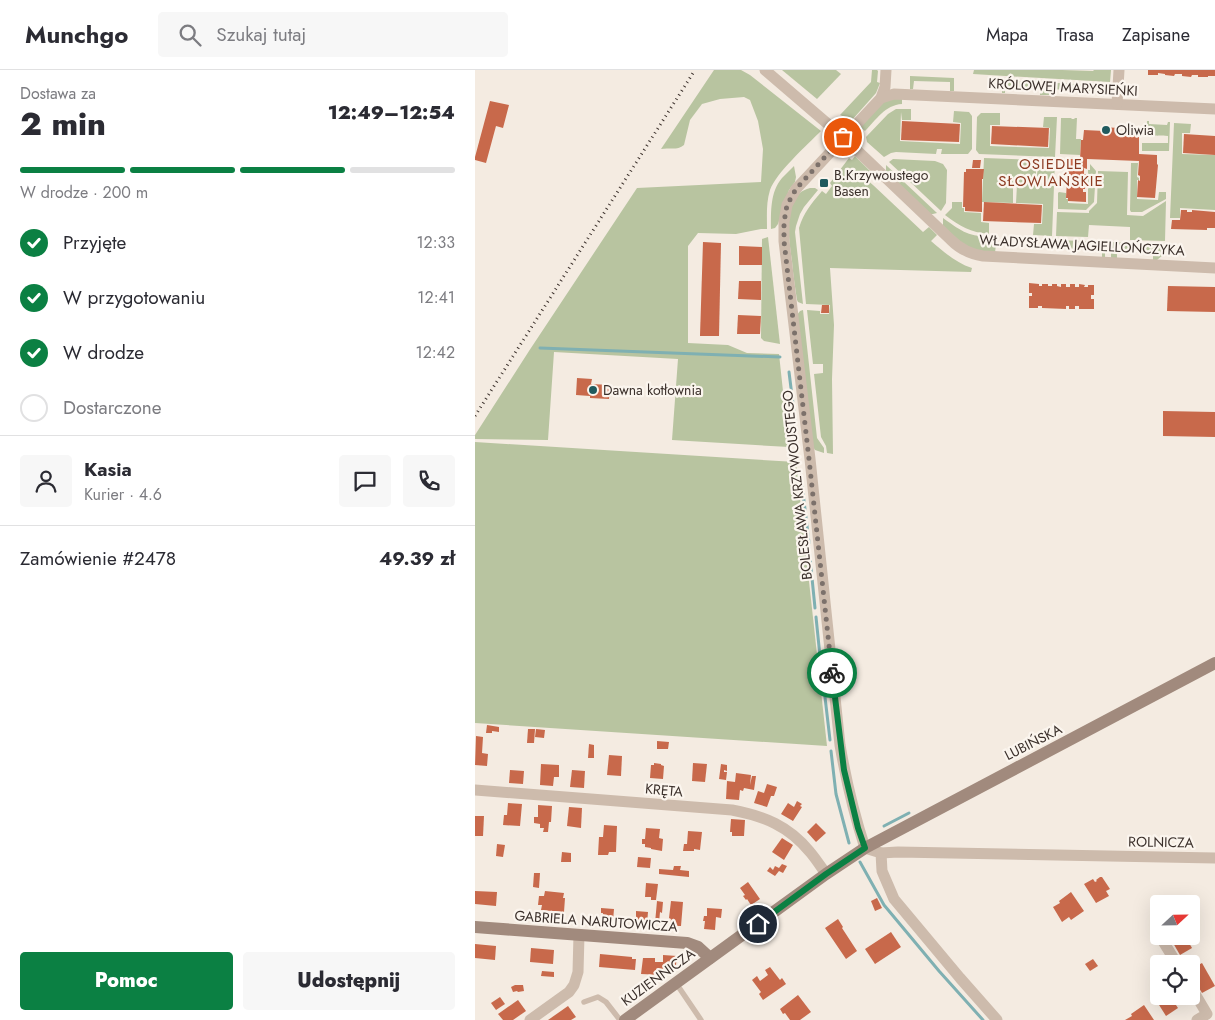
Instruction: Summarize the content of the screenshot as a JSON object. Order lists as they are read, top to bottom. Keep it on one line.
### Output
{"streets":{"main road":["LUBIŃSKA","GABRIELA NARUTOWICZA","KUZIENNICZA"],"street":["KRÓLOWEJ MARYSIEŃKI","WŁADYSŁAWA JAGIELLOŃCZYKA","BOLESŁAWA KRZYWOUSTEGO","KRĘTA","ROLNICZA"]},"crossings":[["KRÓLOWEJ MARYSIEŃKI","BOLESŁAWA KRZYWOUSTEGO"],["WŁADYSŁAWA JAGIELLOŃCZYKA","BOLESŁAWA KRZYWOUSTEGO"],["BOLESŁAWA KRZYWOUSTEGO","LUBIŃSKA"],["LUBIŃSKA","KRĘTA"],["LUBIŃSKA","GABRIELA NARUTOWICZA"],["LUBIŃSKA","KUZIENNICZA"],["GABRIELA NARUTOWICZA","KUZIENNICZA"]],"districts":["OSIEDLE SŁOWIAŃSKIE"],"places":{"other":["Oliwia","Dawna kotłownia"],"transit":["B.Krzywoustego Basen"]},"north":"right","page":{"header":"Munchgo","search":"Szukaj tutaj","nav":["Mapa","Trasa","Zapisane"],"heading":["2 min","Dostawa za","12:49–12:54"],"panel":["Kasia","Kurier · 4.6","Zamówienie #2478","49.39 zł"],"bar":"W drodze · 200 m","list":[["Przyjęte","12:33"],["W przygotowaniu","12:41"],["W drodze","12:42"],"Dostarczone"],"buttons":["Pomoc","Udostępnij"]}}
